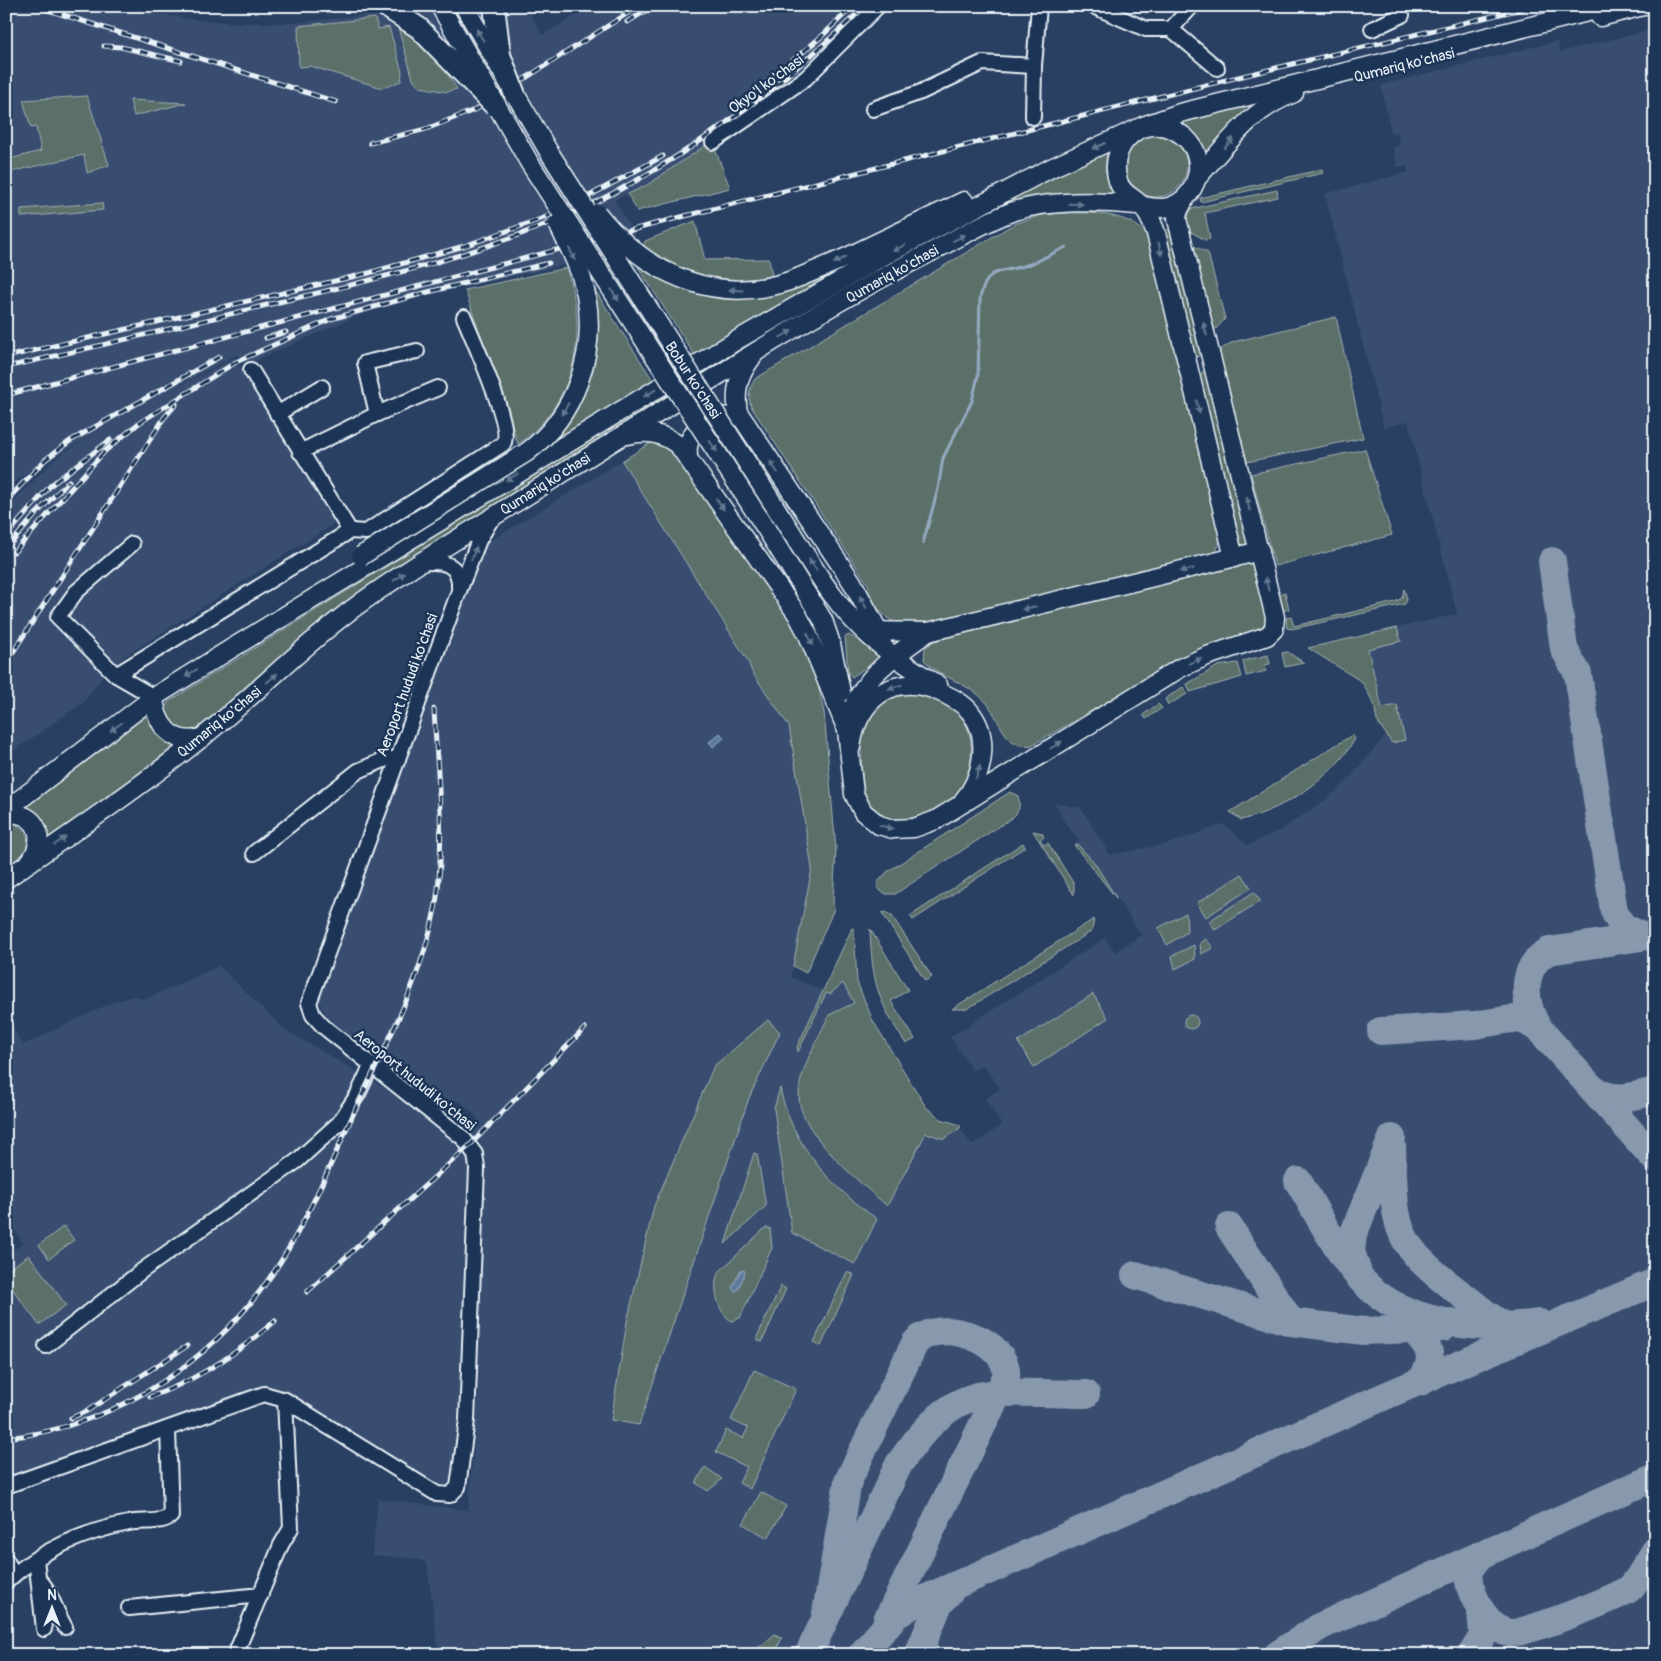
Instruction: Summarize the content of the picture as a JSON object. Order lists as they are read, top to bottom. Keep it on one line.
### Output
{"streets":{"main road":["Qumariq ko'chasi","Bobur ko'chasi"],"street":["Okyo'l ko'chasi","Aeroport hududi ko'chasi"]},"crossings":[["Qumariq ko'chasi","Aeroport hududi ko'chasi"]],"north":"top"}
